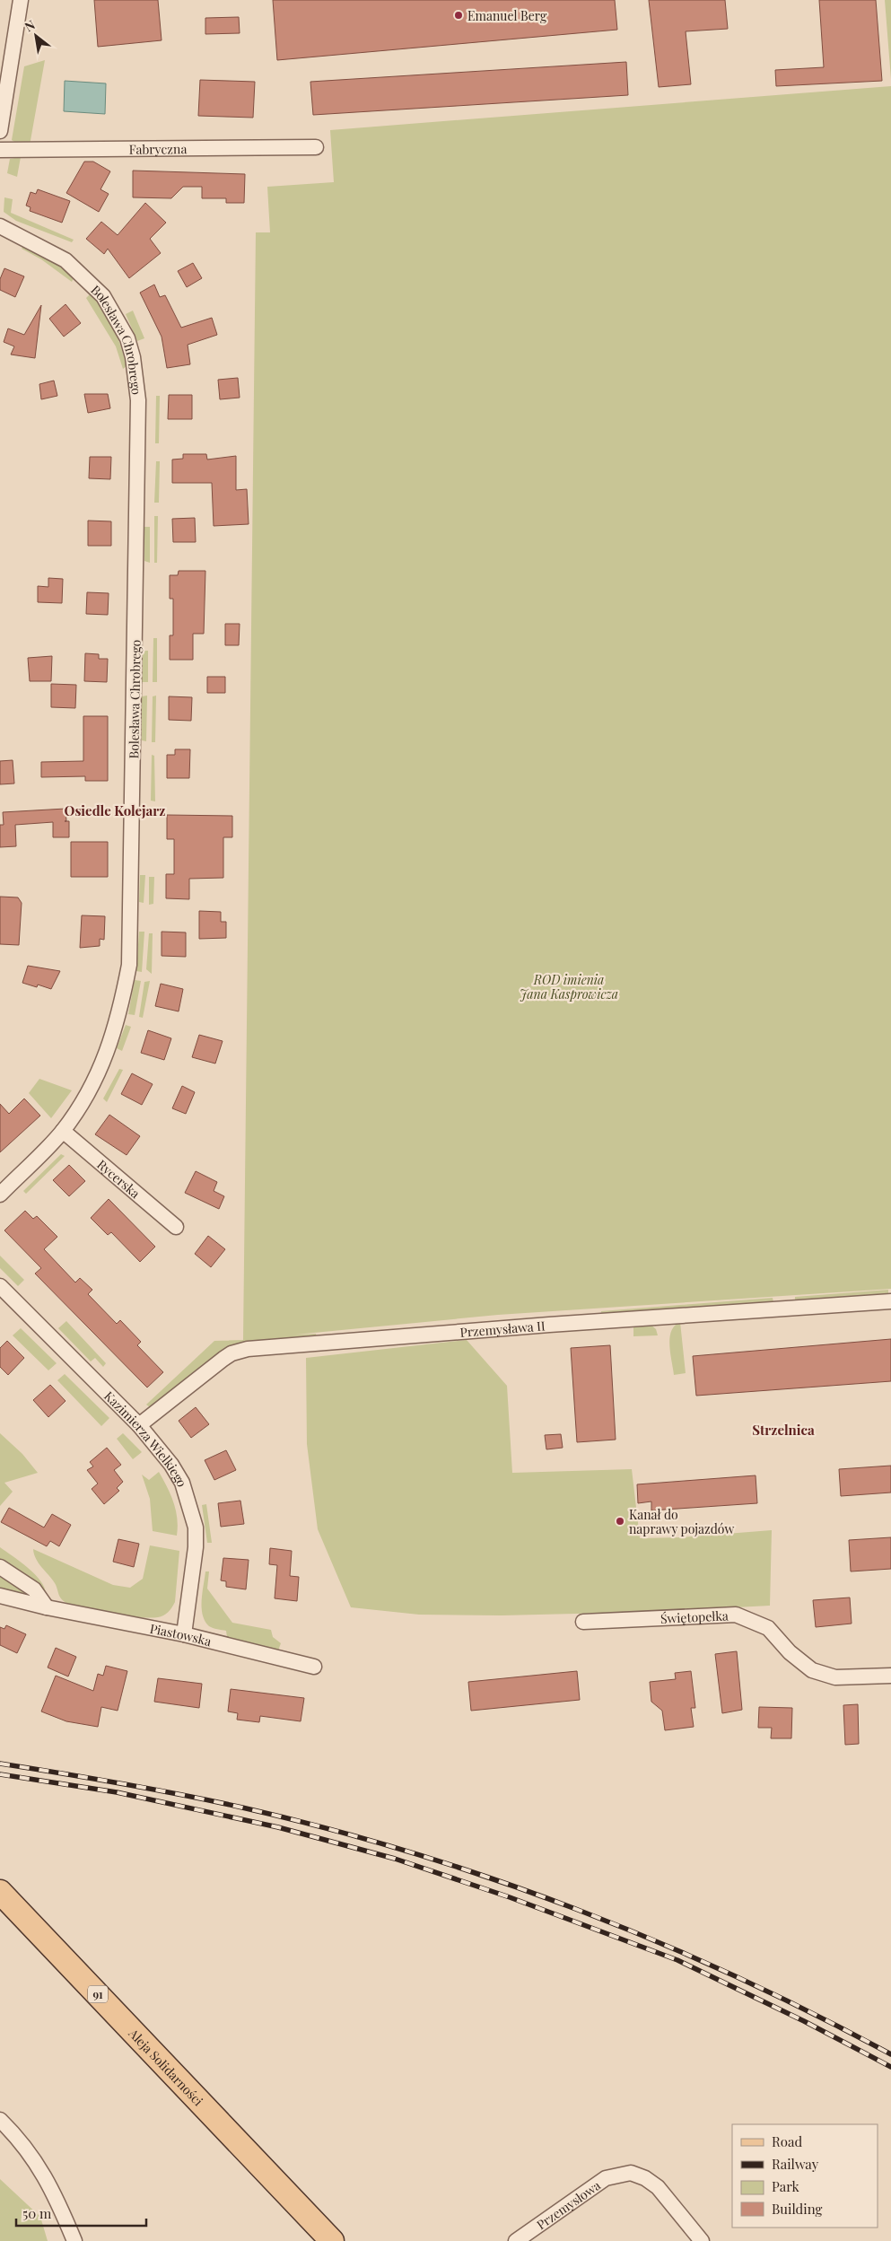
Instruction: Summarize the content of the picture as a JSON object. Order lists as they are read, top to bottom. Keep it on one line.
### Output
{"streets":{"main road":["91","Aleja Solidarności"],"street":["Fabryczna","Bolesława Chrobrego","Rycerska","Przemysława II","Kazimierza Wielkiego","Świętopełka","Piastowska","Przemysłowa"]},"crossings":[["Bolesława Chrobrego","Rycerska"],["Przemysława II","Kazimierza Wielkiego"],["Kazimierza Wielkiego","Piastowska"]],"districts":["Osiedle Kolejarz","Strzelnica"],"parks":["ROD imienia Jana Kasprowicza"],"places":["Emanuel Berg","Kanał do naprawy pojazdów"],"legend":["Road","Railway","Park","Building"],"scale_bar":"50 m","north":"top left"}
